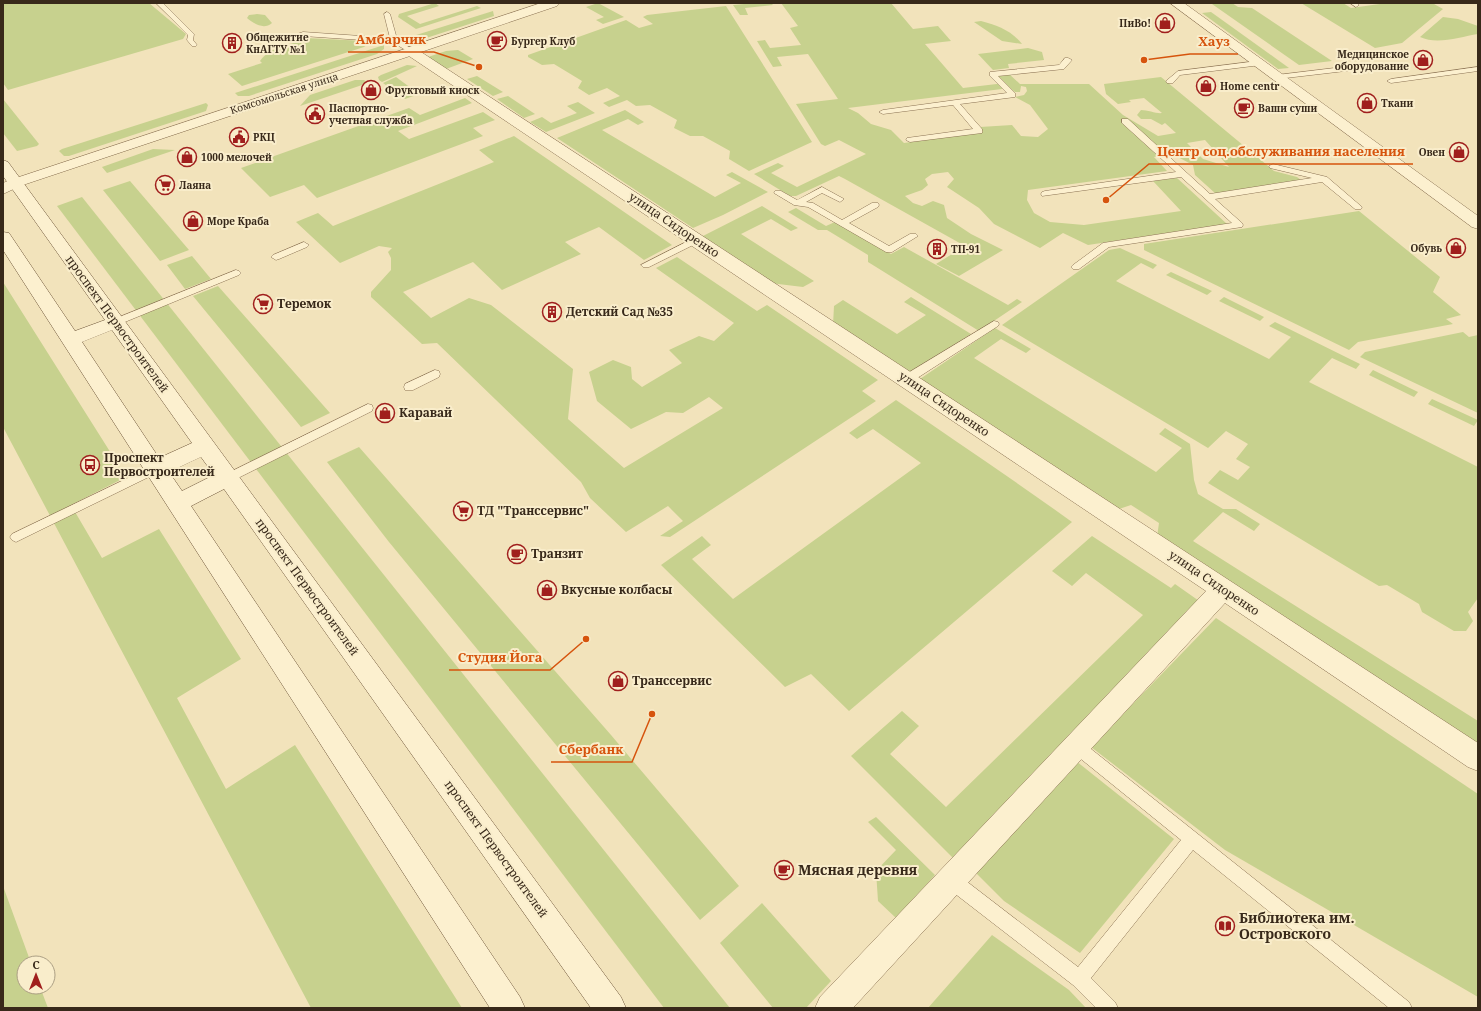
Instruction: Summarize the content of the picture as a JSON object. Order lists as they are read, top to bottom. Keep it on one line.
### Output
{"streets":{"street":["Комсомольская улица","улица Сидоренко","проспект Первостроителей"]},"crossings":[["Комсомольская улица","улица Сидоренко"],["Комсомольская улица","проспект Первостроителей"]],"places":{"shop":["ПиВо!","Медицинское оборудование","Home centr","Фруктовый киоск","Ткани","Овен","1000 мелочей","Море Краба","Обувь","Каравай","Вкусные колбасы","Транссервис"],"cafe":["Бургер Клуб","Ваши суши","Транзит","Мясная деревня"],"building":["Общежитие КнАГТУ №1","ТП-91","Детский Сад №35"],"other":["Хауз","Амбарчик","Центр соц.обслуживания населения","Студия Йога","Сбербанк"],"public building":["Паспортно- учетная служба","РКЦ"],"supermarket":["Лаяна","Теремок","ТД \"Транссервис\""],"bus stop":["Проспект Первостроителей"],"library":["Библиотека им. Островского"]},"north":"top"}
